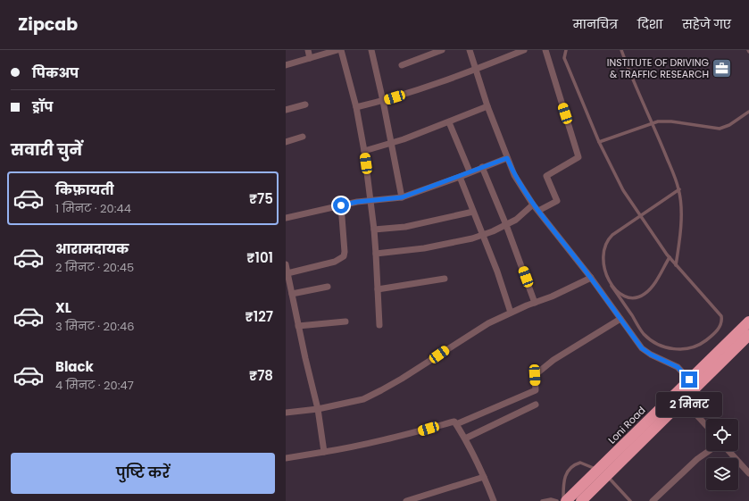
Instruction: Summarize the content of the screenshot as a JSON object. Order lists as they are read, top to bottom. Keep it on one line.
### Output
{"streets":{"highway":["Loni Road"]},"places":{"office":["INSTITUTE OF DRIVING & TRAFFIC RESEARCH"]},"page":{"header":"Zipcab","nav":["मानचित्र","दिशा","सहेजे गए"],"banner":["पिकअप","ड्रॉप"],"heading":"सवारी चुनें","list":[{"name":"किफ़ायती","note":"1 मिनट · 20:44","value":"₹75"},{"name":"आरामदायक","note":"2 मिनट · 20:45","value":"₹101"},{"name":"XL","note":"3 मिनट · 20:46","value":"₹127"},{"name":"Black","note":"4 मिनट · 20:47","value":"₹78"}],"bubble":"2 मिनट","buttons":"पुष्टि करें"}}
